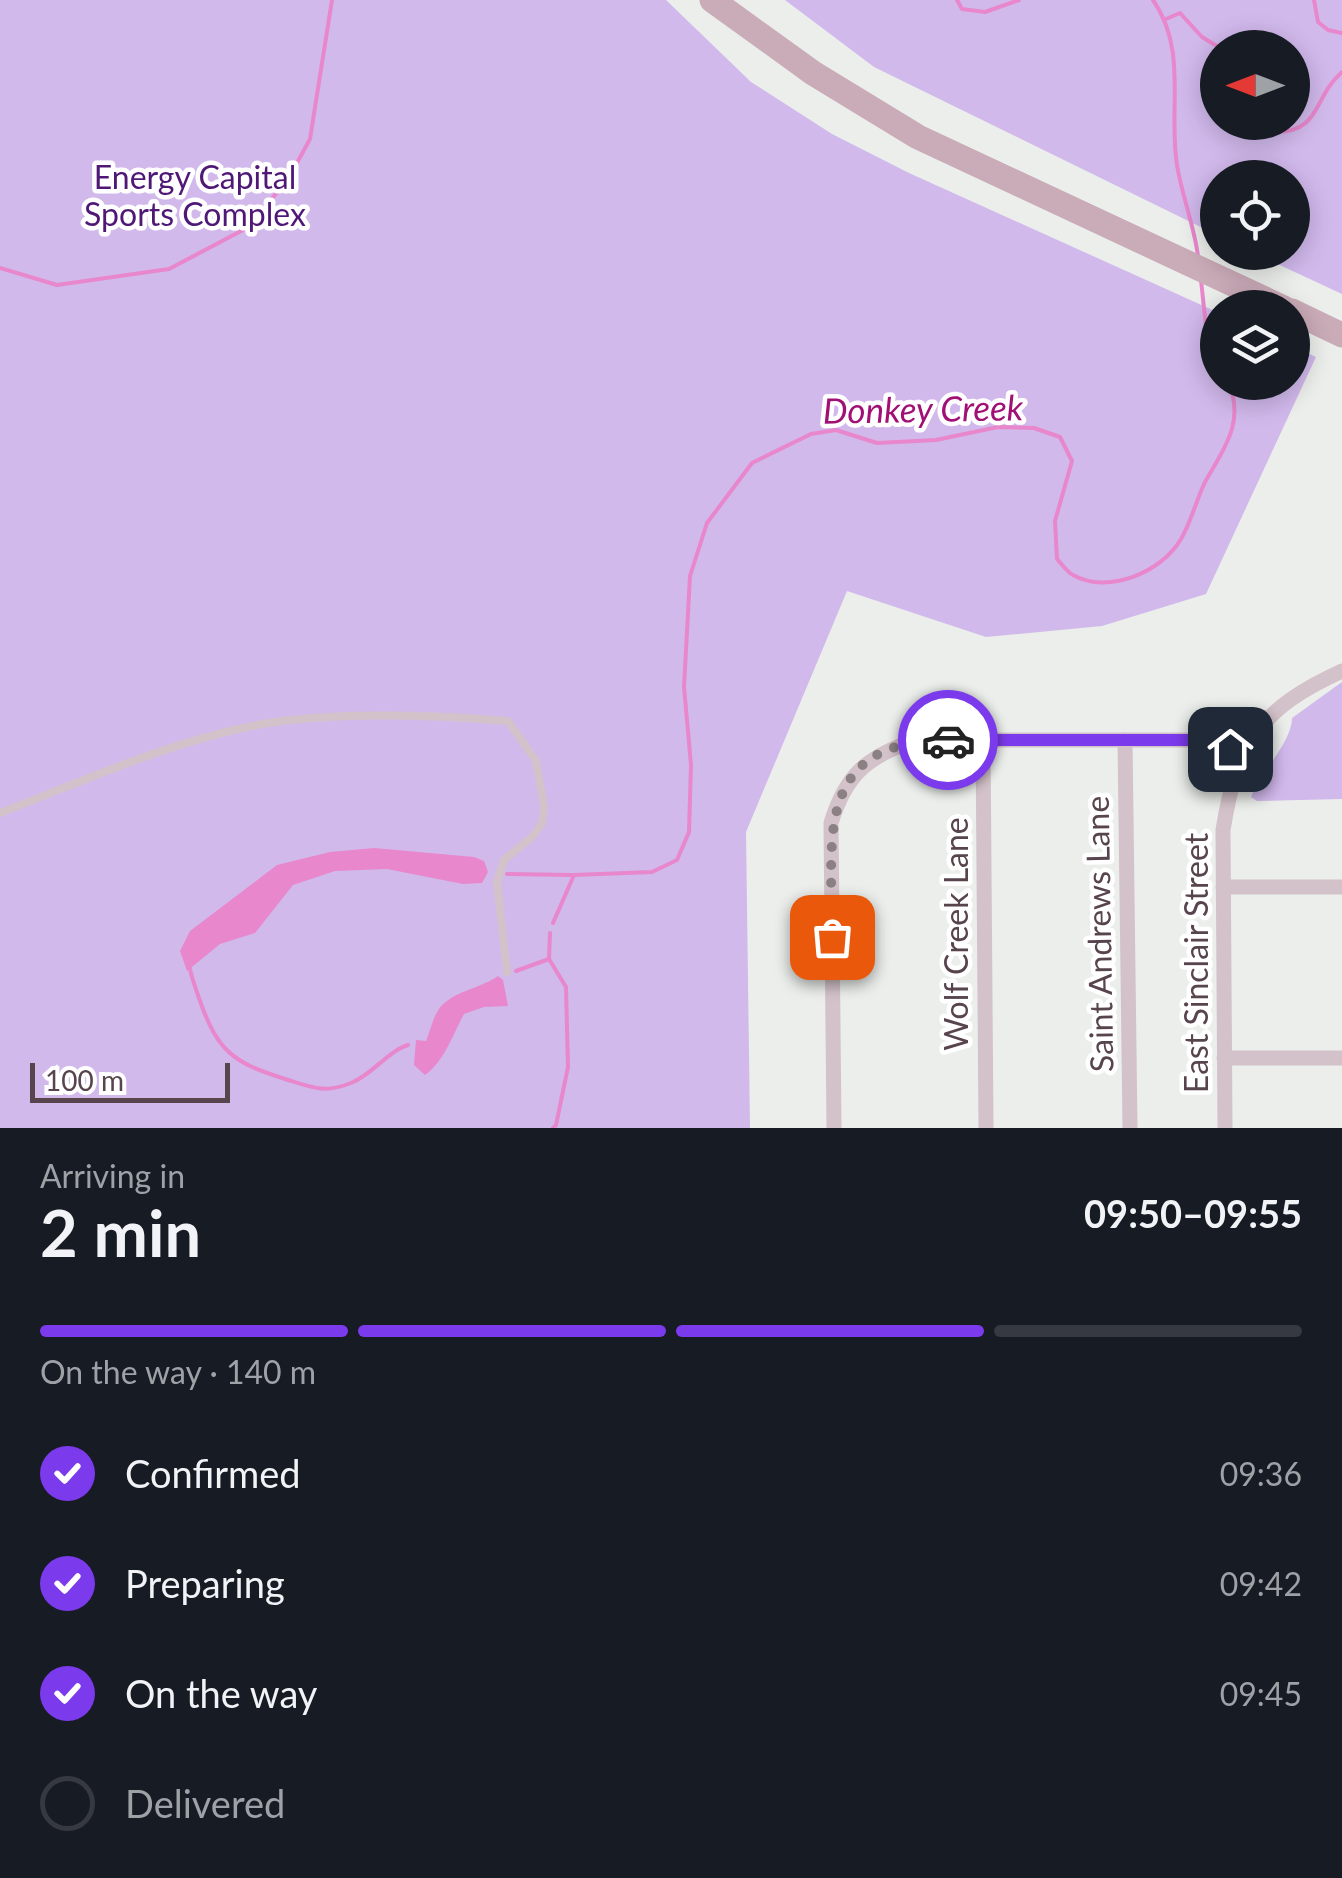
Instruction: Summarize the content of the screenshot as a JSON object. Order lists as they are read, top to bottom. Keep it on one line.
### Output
{"streets":{"street":["Wolf Creek Lane","Saint Andrews Lane","East Sinclair Street"]},"water":["Donkey Creek"],"parks":["Energy Capital Sports Complex"],"scale_bar":"100 m","north":"left","page":{"scale":"100 m","heading":["2 min","Arriving in","09:50–09:55"],"bar":"On the way · 140 m","list":[["Confirmed","09:36"],["Preparing","09:42"],["On the way","09:45"],"Delivered"]}}
